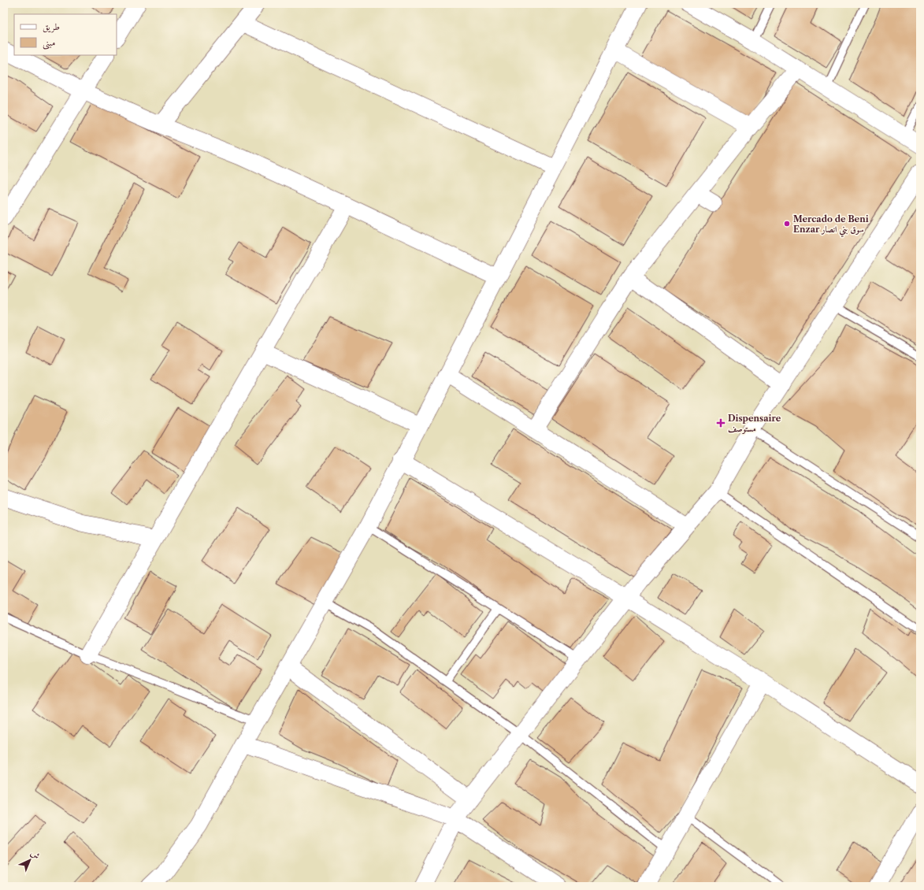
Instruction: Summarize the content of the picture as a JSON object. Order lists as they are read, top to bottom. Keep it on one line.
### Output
{"places":{"other":["Mercado de Beni Enzar سوق بني انصار"],"health":["Dispensaire مستوصف"]},"legend":["طريق","مبنى"],"north":"top right"}
